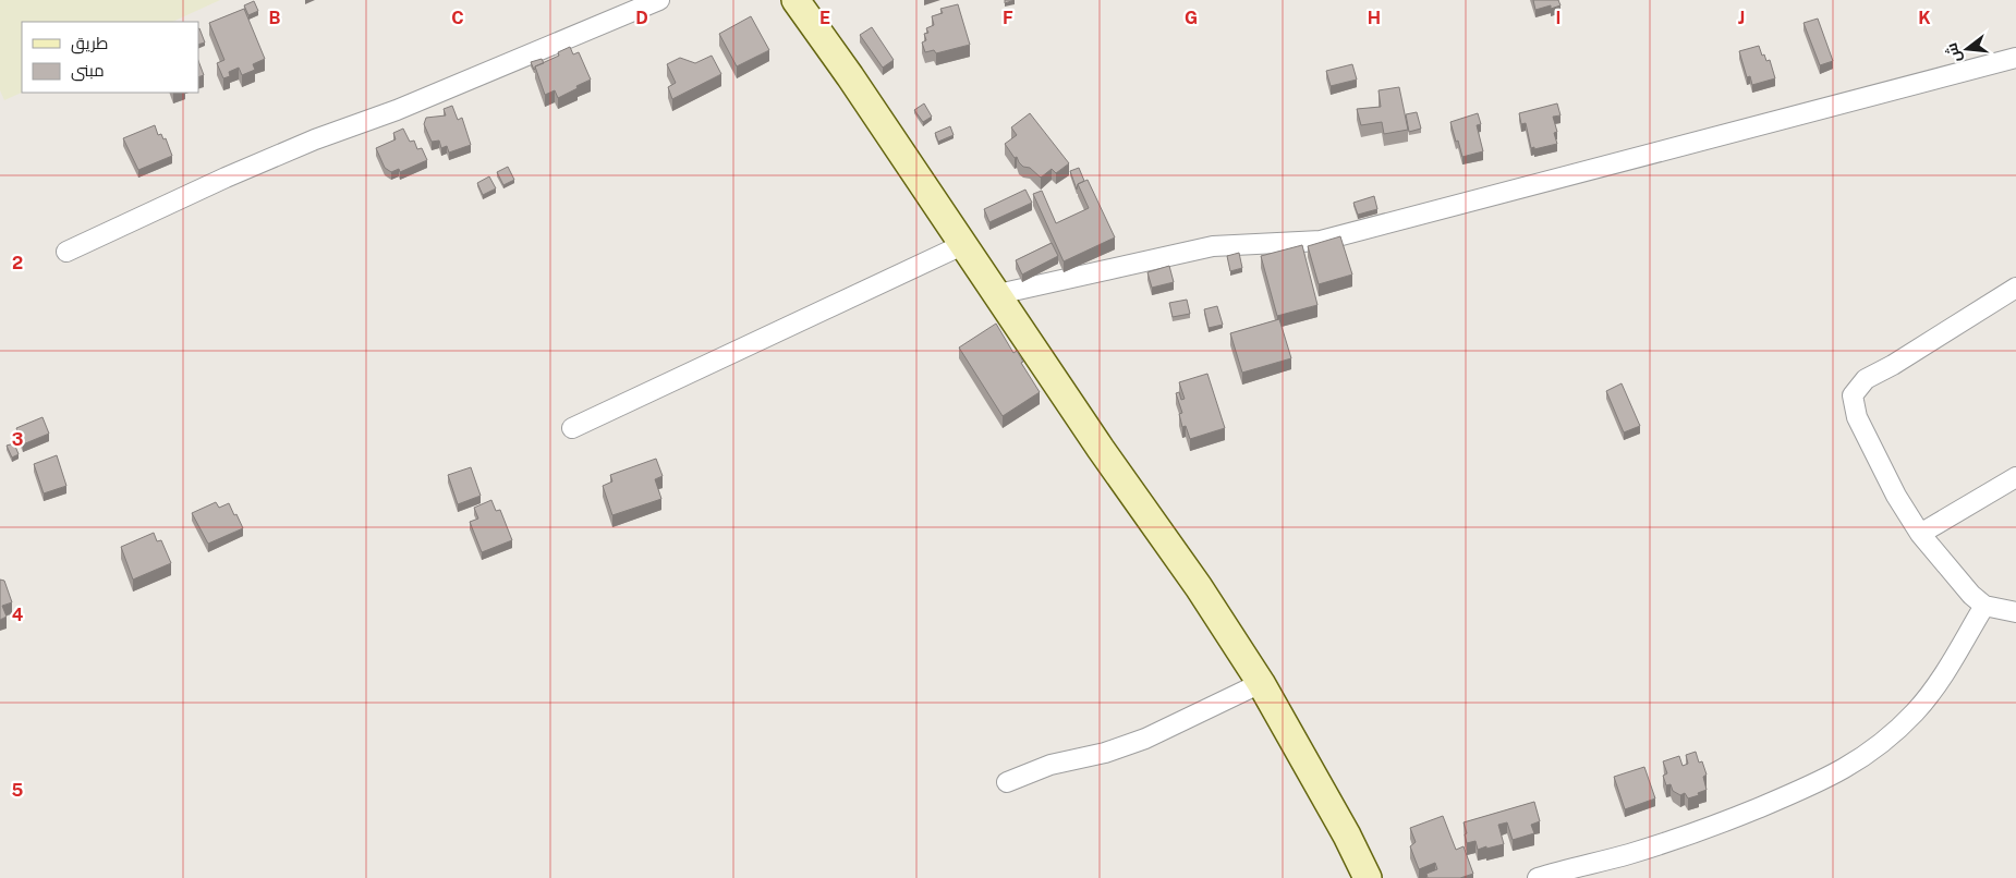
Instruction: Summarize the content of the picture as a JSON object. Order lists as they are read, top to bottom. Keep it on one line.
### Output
{"legend":["طريق","مبنى"],"north":"left","grid":{"columns":["B","C","D","E","F","G","H","I","J","K"],"rows":["2","3","4","5"]}}
